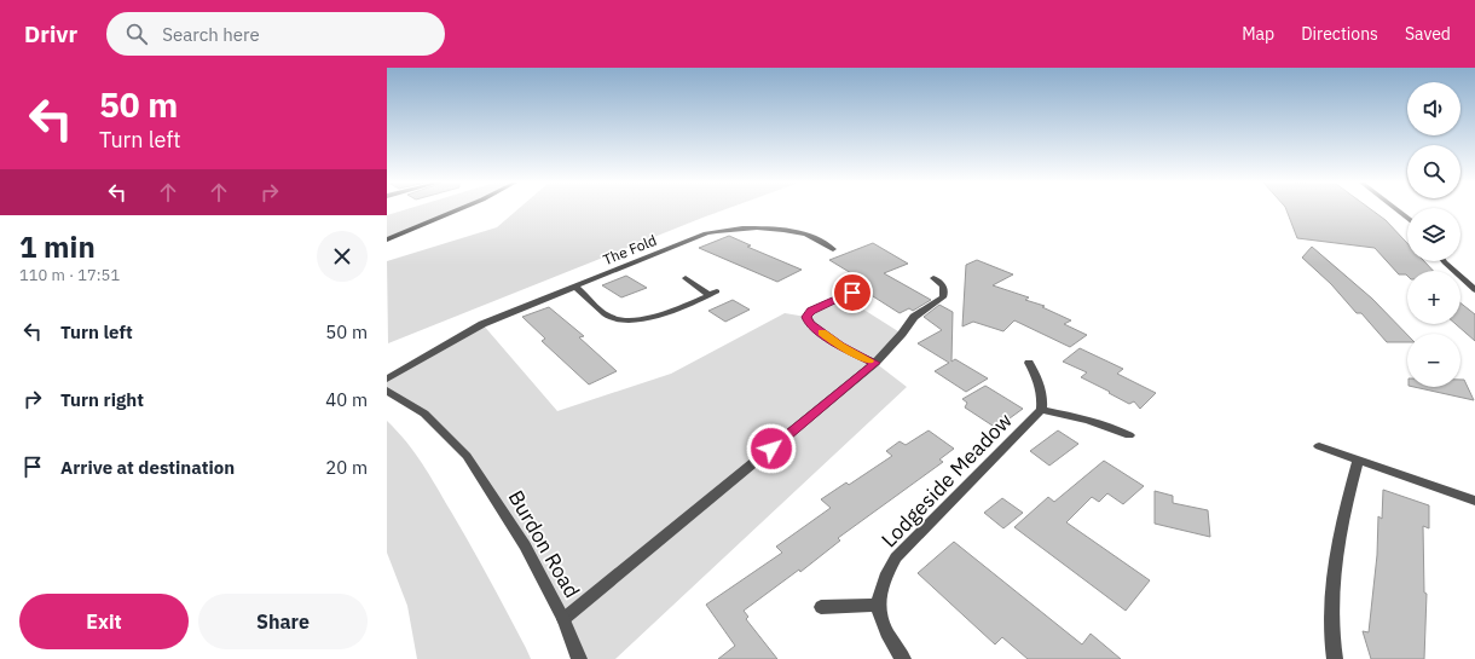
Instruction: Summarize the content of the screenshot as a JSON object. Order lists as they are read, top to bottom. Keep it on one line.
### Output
{"streets":{"street":["The Fold","Lodgeside Meadow","Burdon Road"]},"page":{"header":"Drivr","search":"Search here","nav":["Map","Directions","Saved"],"turn":["50 m","Turn left"],"map_buttons":["+","−"],"heading":["1 min","110 m · 17:51"],"list":[{"name":"Turn left","value":"50 m"},{"name":"Turn right","value":"40 m"},{"name":"Arrive at destination","value":"20 m"}],"buttons":["Exit","Share"]}}
